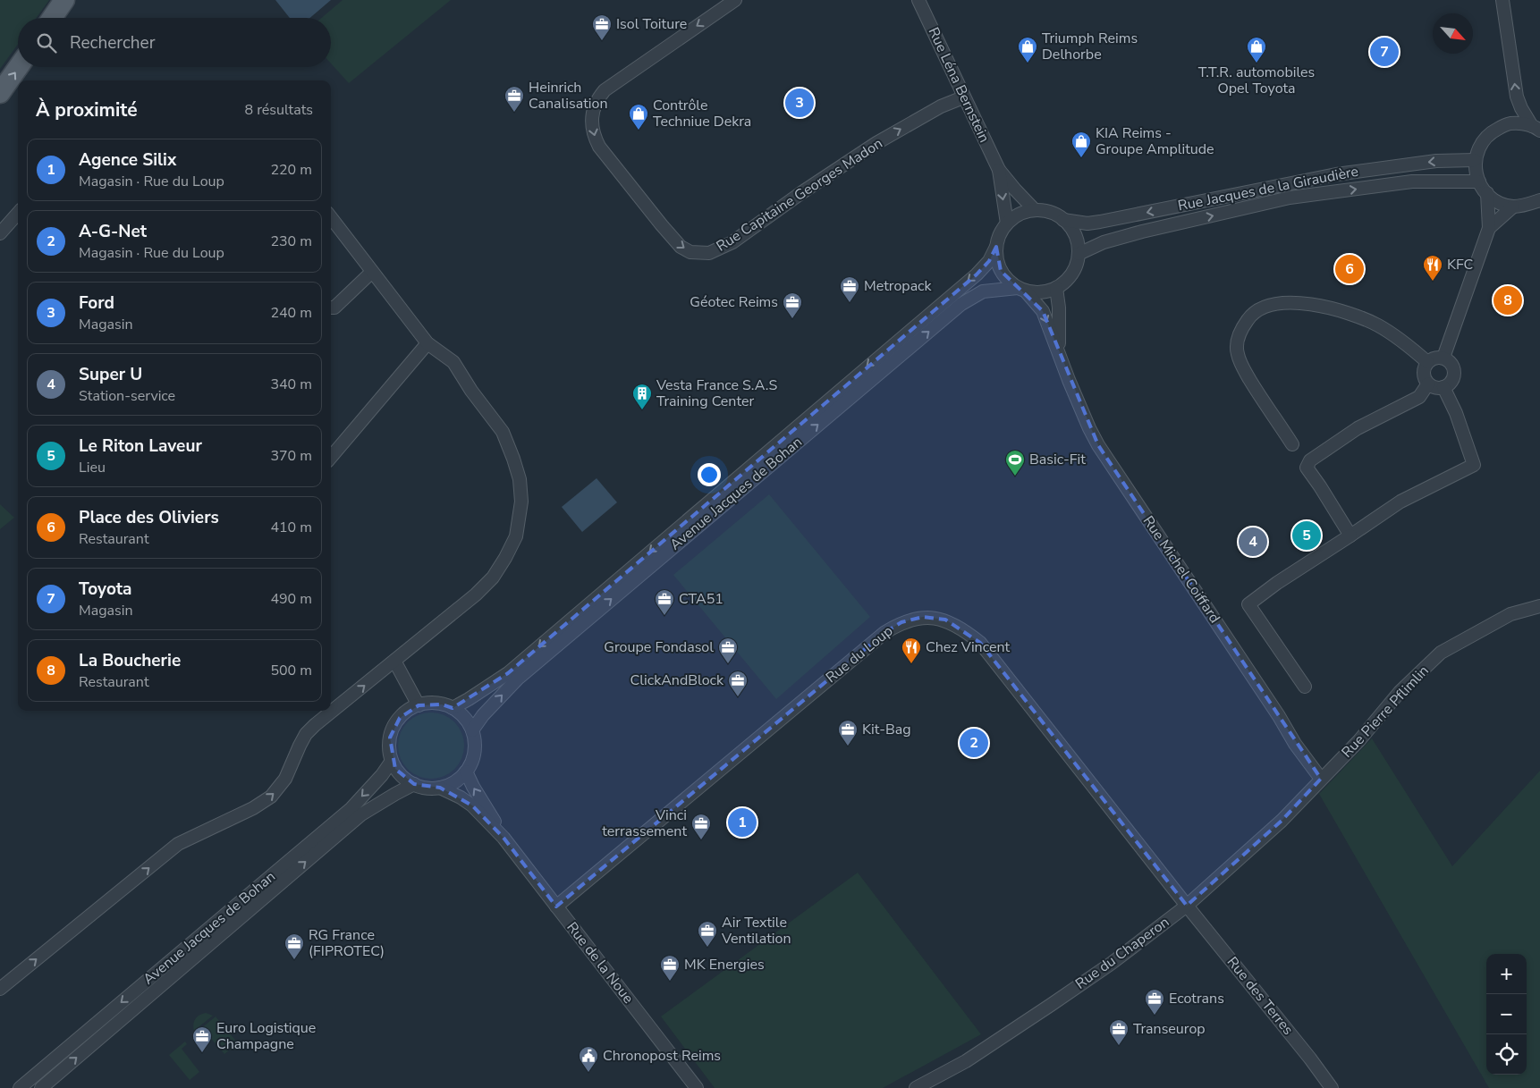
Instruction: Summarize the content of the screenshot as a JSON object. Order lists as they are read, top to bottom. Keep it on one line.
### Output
{"streets":{"street":["Rue Léna Bernstein","Rue Jacques de la Giraudière","Rue Capitaine Georges Madon","Avenue Jacques de Bohan","Rue Michel Coiffard","Rue du Loup","Rue Pierre Pflimlin","Rue du Chaperon","Rue de la Noue","Rue des Terres"]},"crossings":[["Rue Léna Bernstein","Rue Capitaine Georges Madon"],["Rue Jacques de la Giraudière","Avenue Jacques de Bohan"],["Rue Jacques de la Giraudière","Rue Michel Coiffard"],["Avenue Jacques de Bohan","Rue Michel Coiffard"],["Rue Michel Coiffard","Rue Pierre Pflimlin"],["Rue du Loup","Rue du Chaperon"],["Rue du Loup","Rue de la Noue"],["Rue du Loup","Rue des Terres"],["Rue Pierre Pflimlin","Rue du Chaperon"],["Rue du Chaperon","Rue des Terres"]],"places":{"office":["Isol Toiture","Heinrich Canalisation","Metropack","Géotec Reims","CTA51","Groupe Fondasol","ClickAndBlock","Kit-Bag","Vinci terrassement","Air Textile Ventilation","RG France (FIPROTEC)","MK Energies","Ecotrans","Transeurop","Euro Logistique Champagne"],"shop":["Triumph Reims Delhorbe","T.T.R. automobiles Opel Toyota","Contrôle Techniue Dekra","KIA Reims - Groupe Amplitude"],"restaurant":["KFC","Chez Vincent"],"building":["Vesta France S.A.S Training Center"],"sports":["Basic-Fit"],"public building":["Chronopost Reims"]},"north":"bottom right","page":{"search":"Rechercher","pins":["7","3","6","8","5","4","2","1"],"heading":["À proximité","8 résultats"],"list":[{"mark":"1","name":"Agence Silix","note":"Magasin · Rue du Loup","value":"220 m"},{"mark":"2","name":"A-G-Net","note":"Magasin · Rue du Loup","value":"230 m"},{"mark":"3","name":"Ford","note":"Magasin","value":"240 m"},{"mark":"4","name":"Super U","note":"Station-service","value":"340 m"},{"mark":"5","name":"Le Riton Laveur","note":"Lieu","value":"370 m"},{"mark":"6","name":"Place des Oliviers","note":"Restaurant","value":"410 m"},{"mark":"7","name":"Toyota","note":"Magasin","value":"490 m"},{"mark":"8","name":"La Boucherie","note":"Restaurant","value":"500 m"}],"map_buttons":["+","−"]}}
